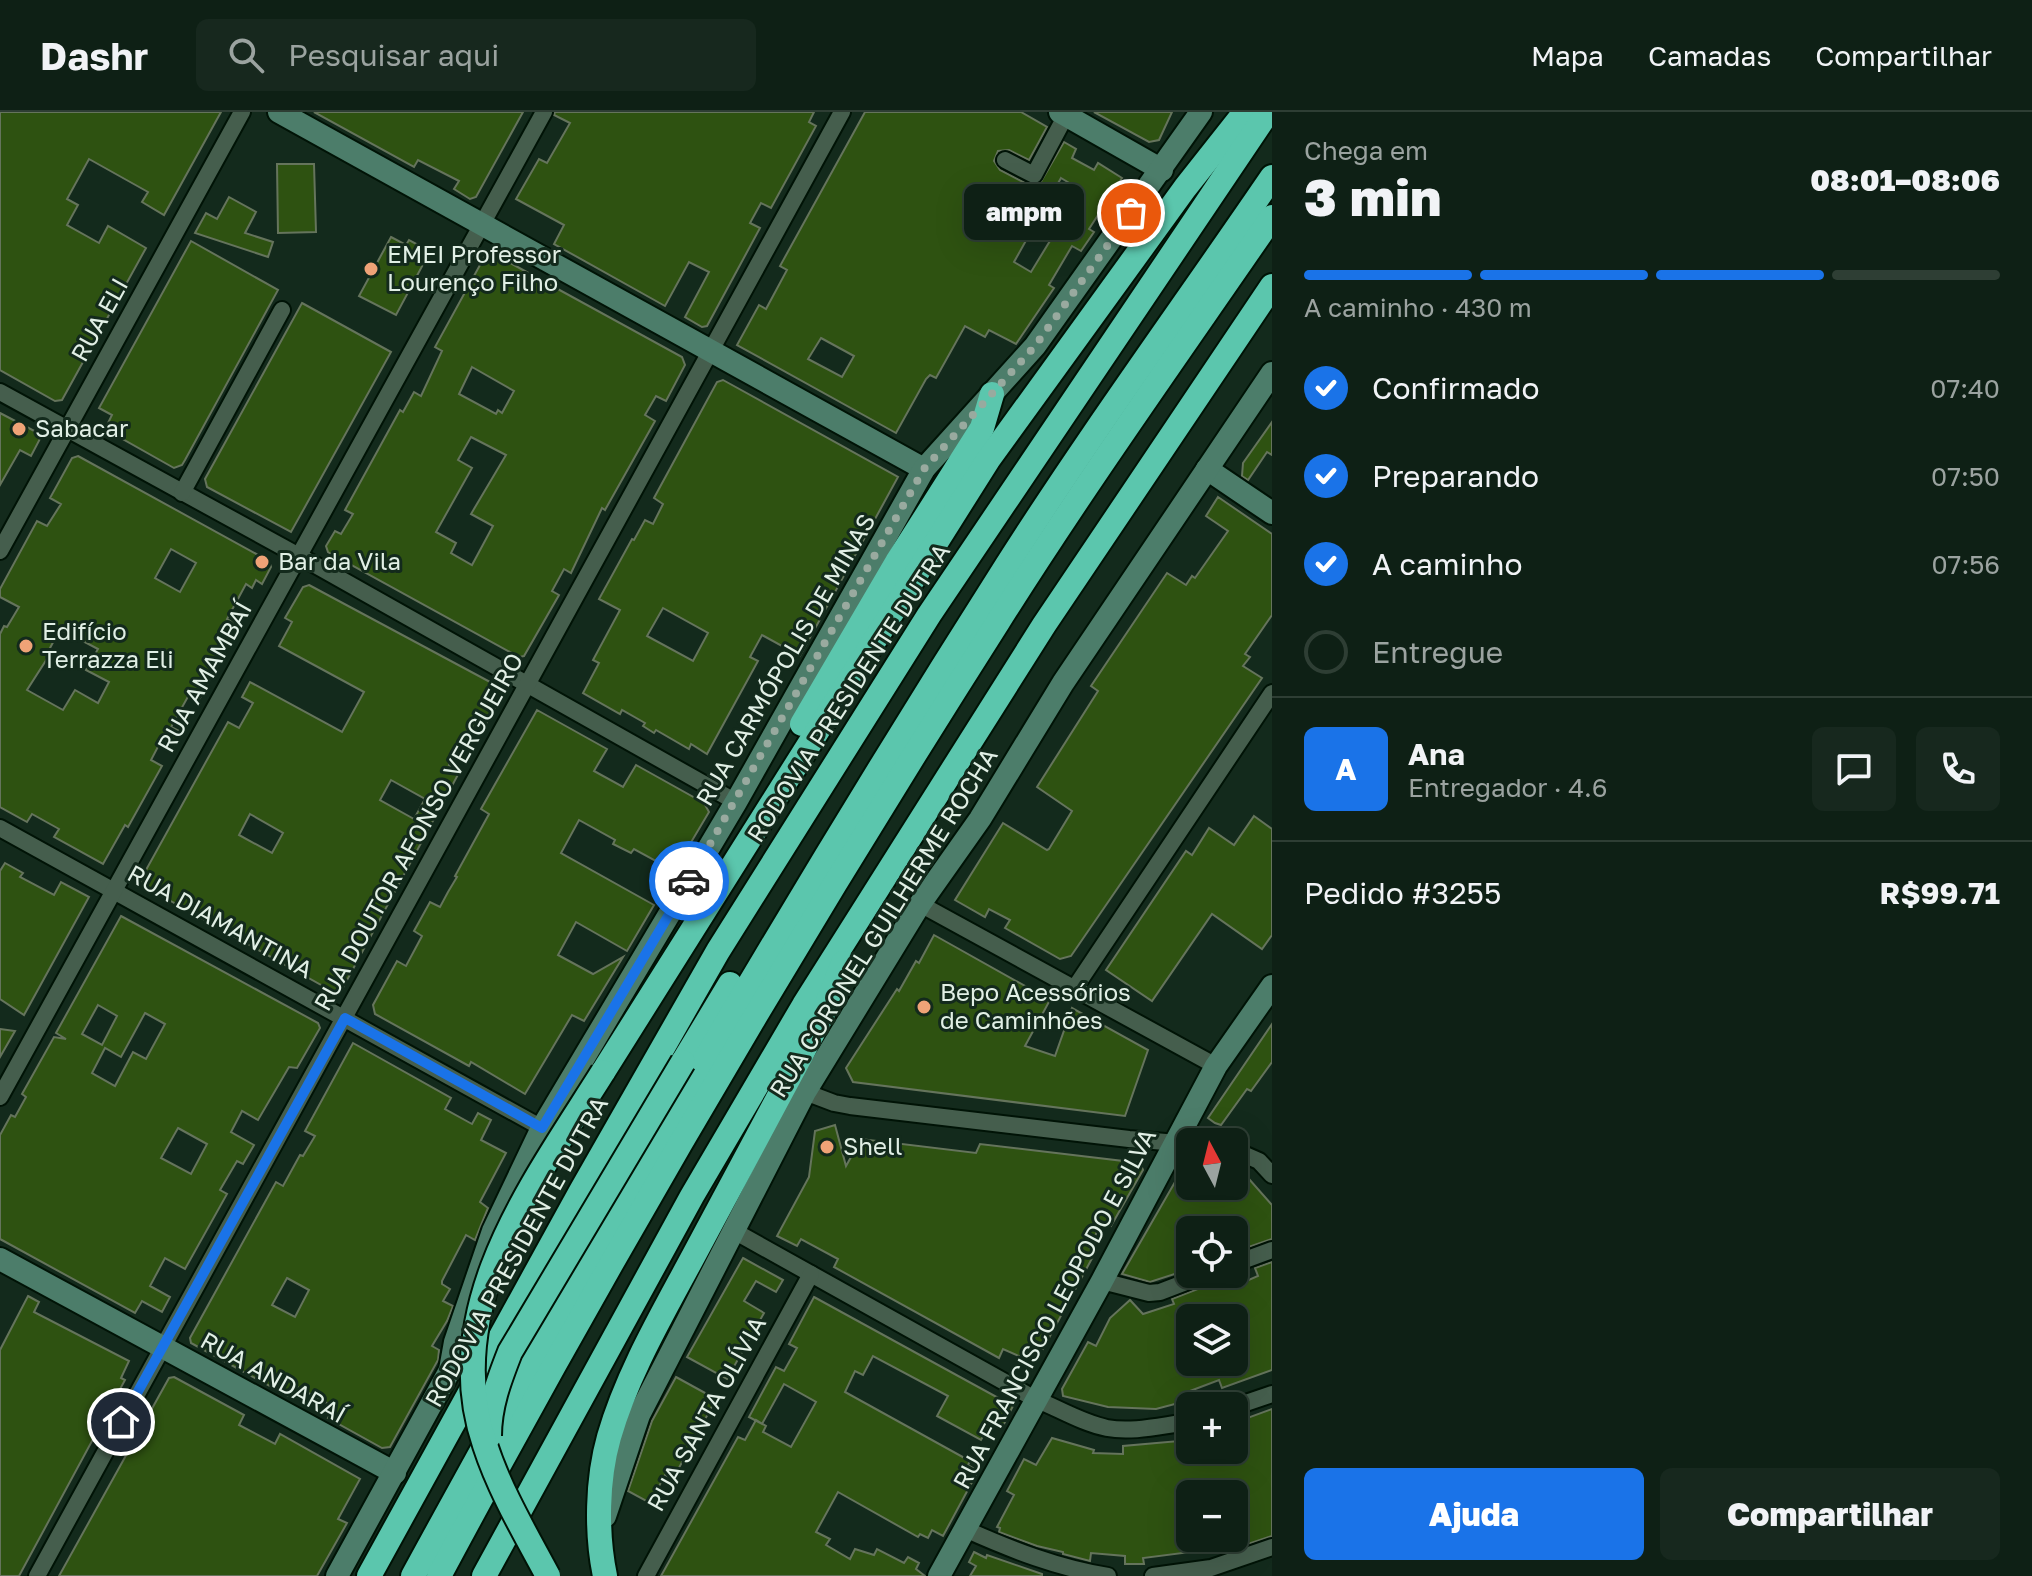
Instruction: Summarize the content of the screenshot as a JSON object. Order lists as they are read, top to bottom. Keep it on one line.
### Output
{"streets":{"highway":["RODOVIA PRESIDENTE DUTRA"],"main road":["RUA CARMÓPOLIS DE MINAS","RUA CORONEL GUILHERME ROCHA","RUA FRANCISCO LEOPODO E SILVA","RUA ANDARAÍ"],"street":["RUA ELI","RUA AMAMBAÍ","RUA DOUTOR AFONSO VERGUEIRO","RUA DIAMANTINA","RUA SANTA OLÍVIA"]},"crossings":[["RUA CARMÓPOLIS DE MINAS","RUA DIAMANTINA"],["RUA CARMÓPOLIS DE MINAS","RUA ANDARAÍ"],["RUA AMAMBAÍ","RUA DIAMANTINA"],["RUA DOUTOR AFONSO VERGUEIRO","RUA DIAMANTINA"],["RUA DOUTOR AFONSO VERGUEIRO","RUA ANDARAÍ"]],"places":["ampm","EMEI Professor Lourenço Filho","Sabacar","Bar da Vila","Edifício Terrazza Eli","Bepo Acessórios de Caminhões","Shell"],"north":"top","page":{"header":"Dashr","search":"Pesquisar aqui","nav":["Mapa","Camadas","Compartilhar"],"heading":["3 min","Chega em","08:01–08:06"],"panel":["Ana","Entregador · 4.6","Pedido #3255","R$99.71"],"bubble":"ampm","bar":"A caminho · 430 m","list":[["Confirmado","07:40"],["Preparando","07:50"],["A caminho","07:56"],"Entregue"],"round":"A","map_buttons":["+","−"],"buttons":["Ajuda","Compartilhar"]}}
